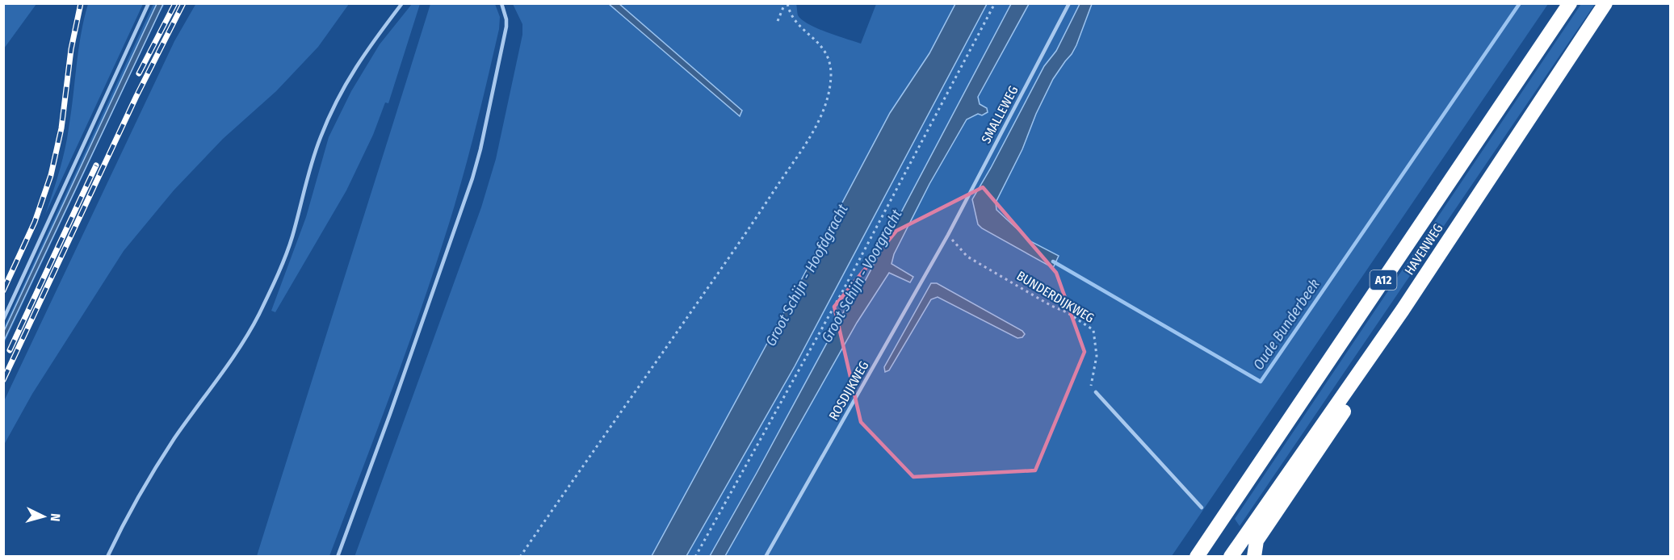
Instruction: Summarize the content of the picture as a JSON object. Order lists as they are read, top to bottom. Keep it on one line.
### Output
{"streets":{"highway":["HAVENWEG","A12"],"lane":["SMALLEWEG","ROSDIJKWEG"],"path":["BUNDERDIJKWEG"]},"crossings":[["SMALLEWEG","BUNDERDIJKWEG"],["SMALLEWEG","ROSDIJKWEG"],["BUNDERDIJKWEG","ROSDIJKWEG"]],"water":["Groot Schijn - Hoofdgracht","Groot Schijn - Voorgracht","Oude Bunderbeek"],"north":"right"}
